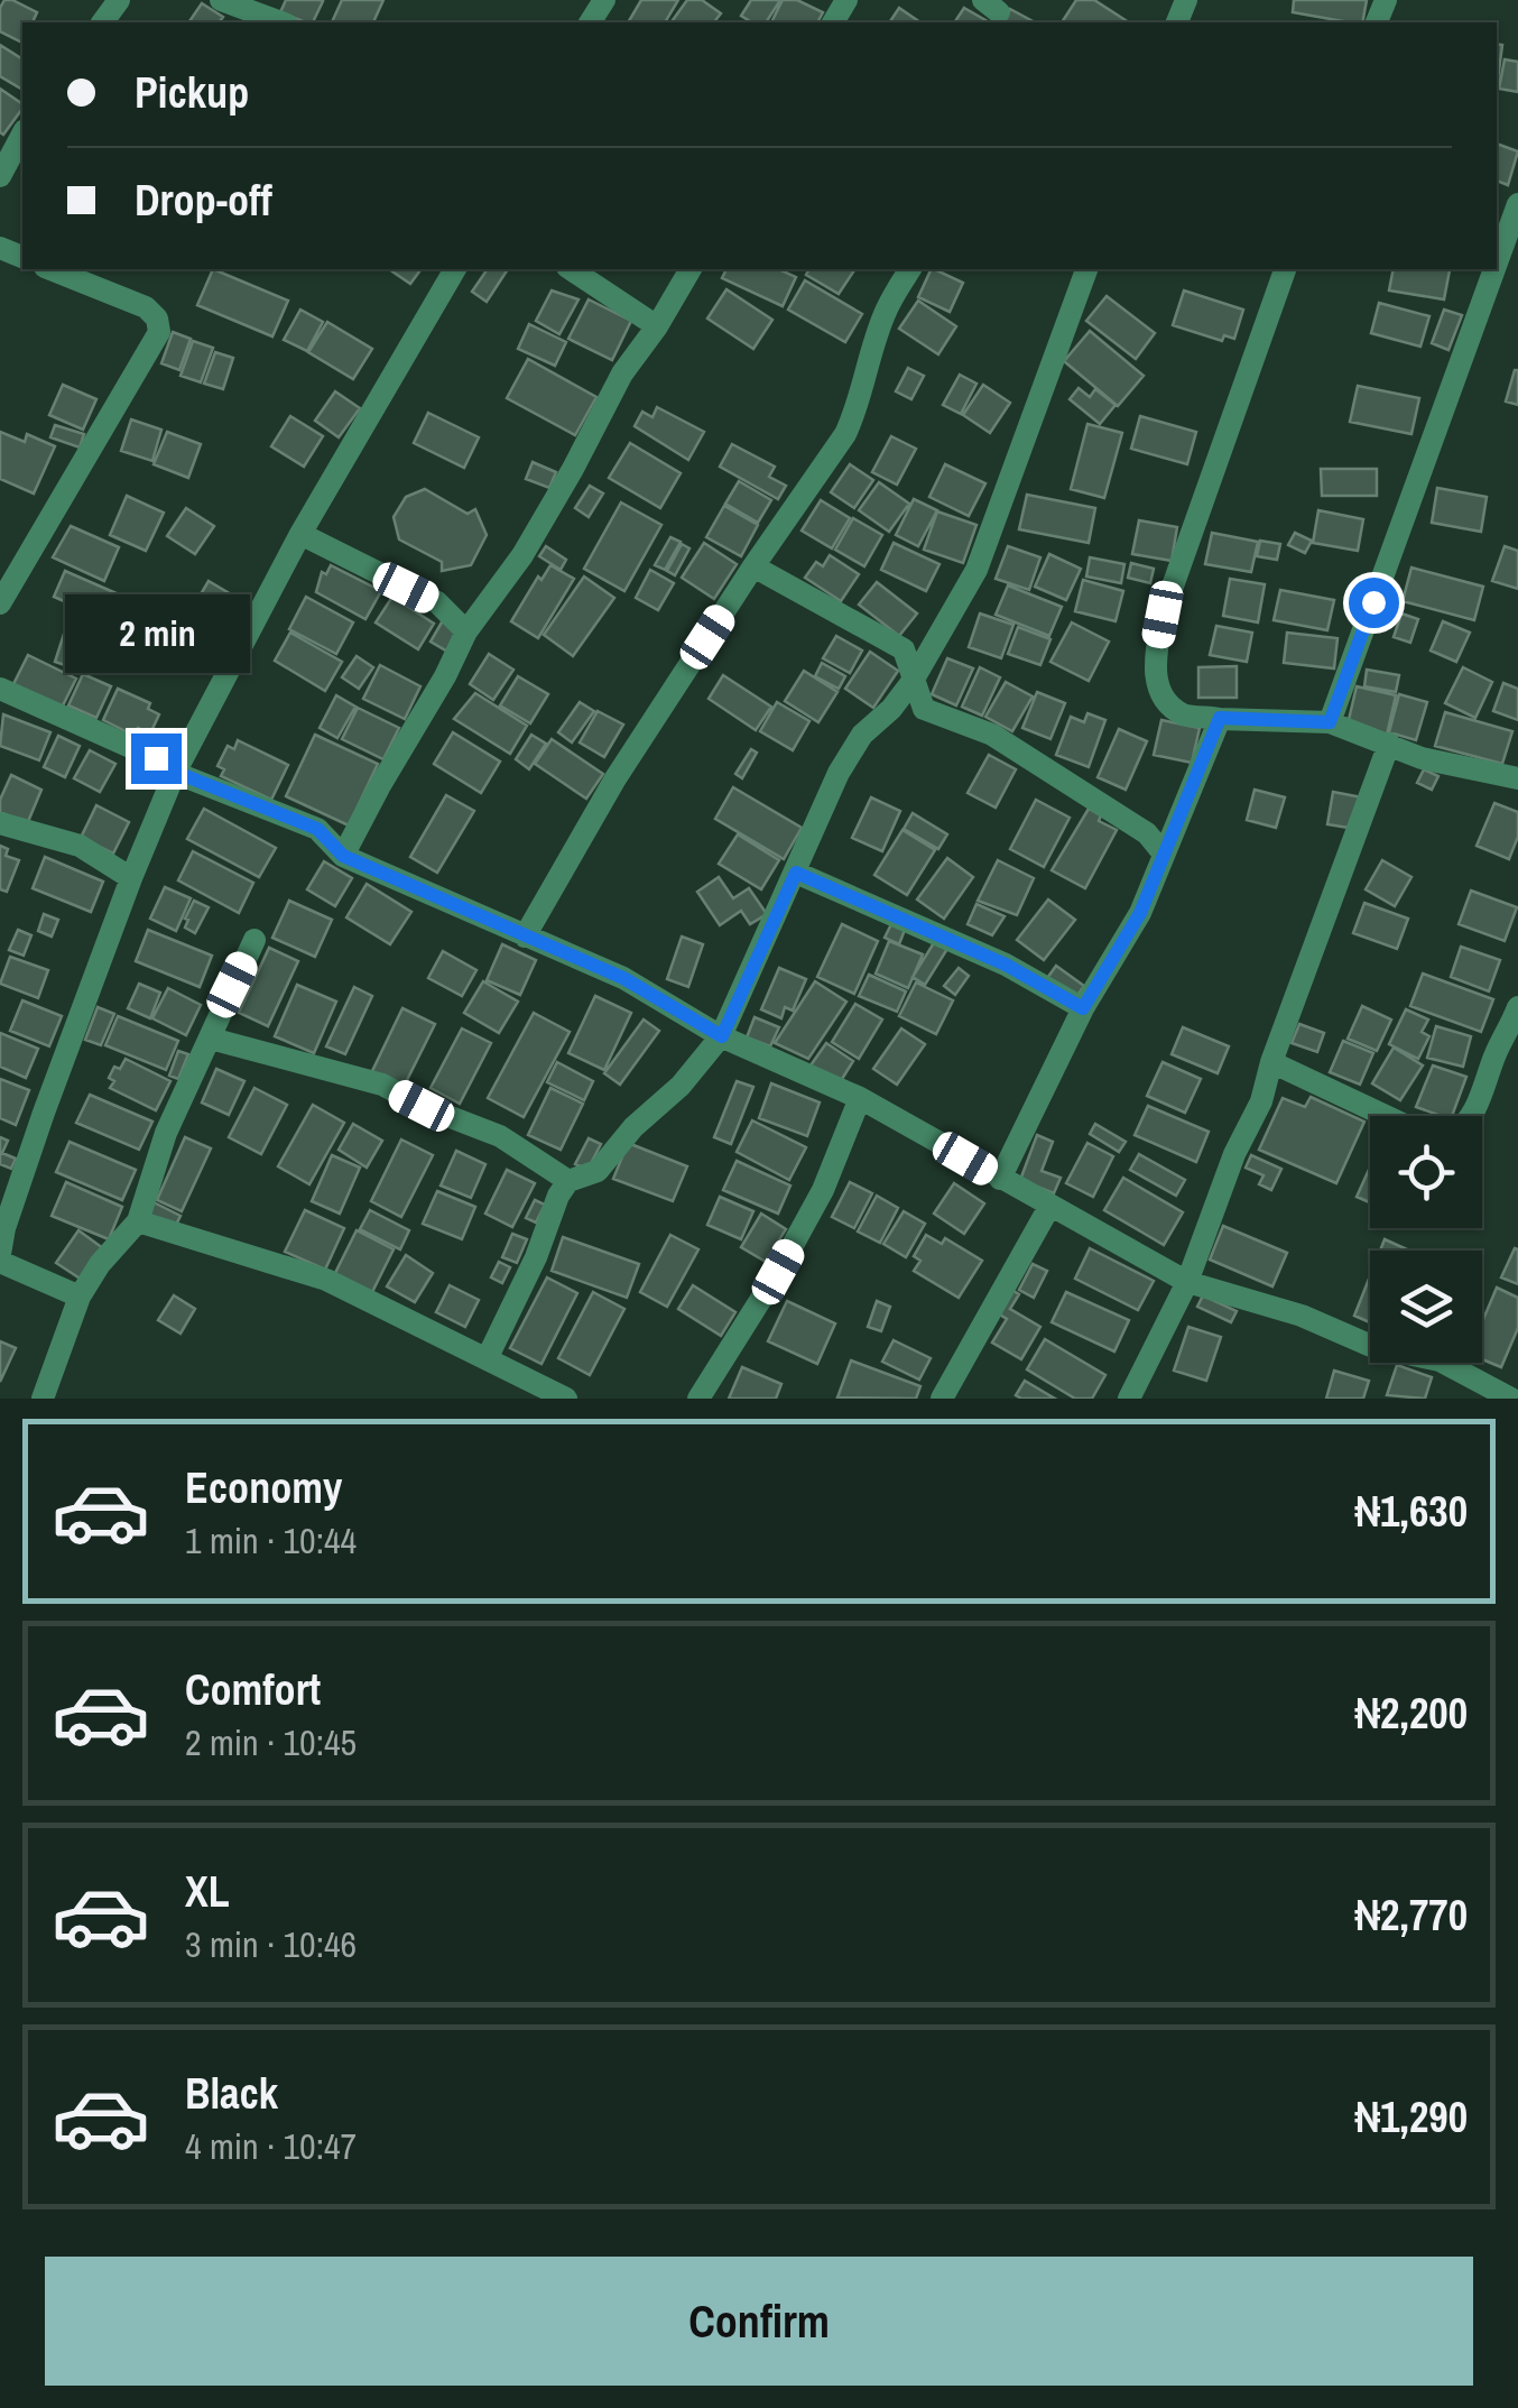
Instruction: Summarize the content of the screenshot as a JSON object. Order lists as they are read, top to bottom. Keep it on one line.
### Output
{"page":{"banner":["Pickup","Drop-off"],"bubble":"2 min","list":[{"name":"Economy","note":"1 min · 10:44","value":"₦1,630"},{"name":"Comfort","note":"2 min · 10:45","value":"₦2,200"},{"name":"XL","note":"3 min · 10:46","value":"₦2,770"},{"name":"Black","note":"4 min · 10:47","value":"₦1,290"}],"buttons":"Confirm"}}
